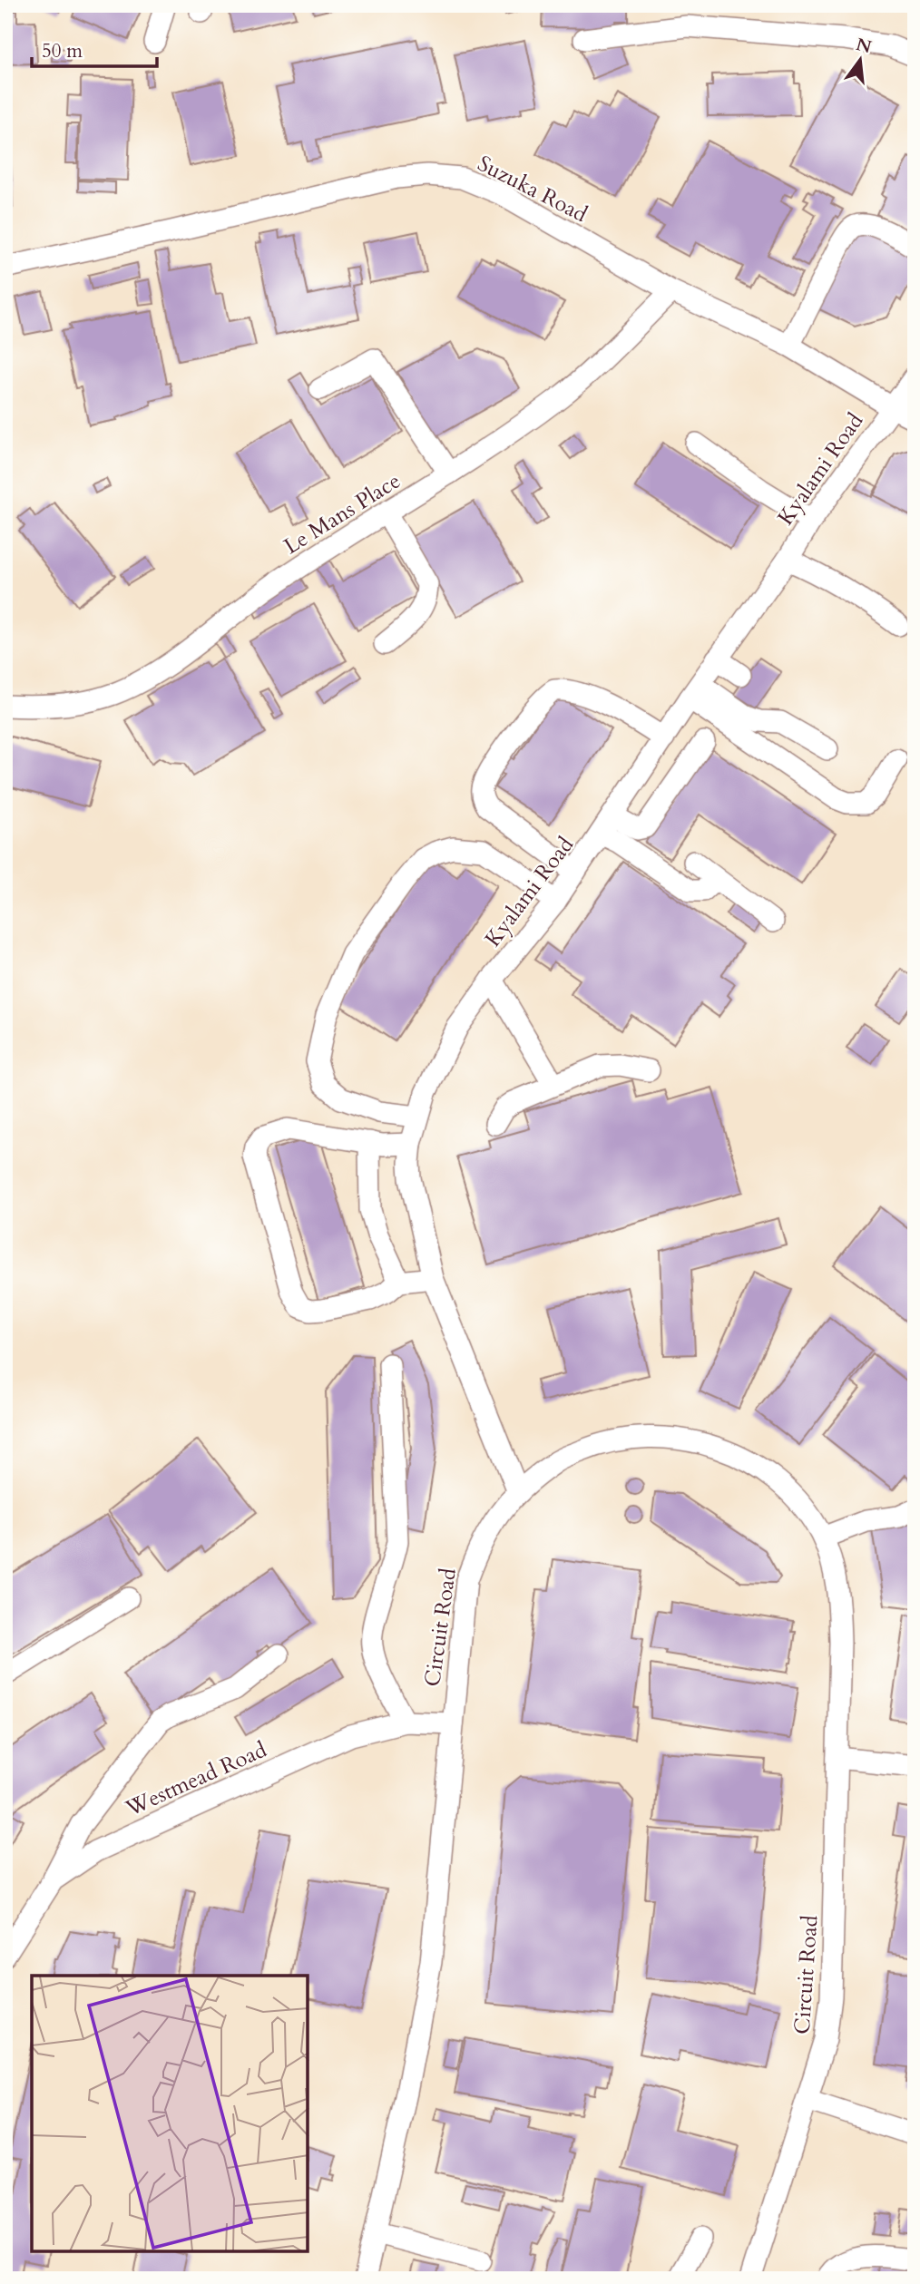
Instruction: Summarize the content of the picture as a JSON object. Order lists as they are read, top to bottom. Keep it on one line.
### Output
{"streets":{"lane":["Suzuka Road","Kyalami Road","Le Mans Place","Circuit Road","Westmead Road"]},"crossings":[["Suzuka Road","Kyalami Road"],["Suzuka Road","Le Mans Place"],["Kyalami Road","Circuit Road"],["Circuit Road","Westmead Road"]],"scale_bar":"50 m","north":"top"}
